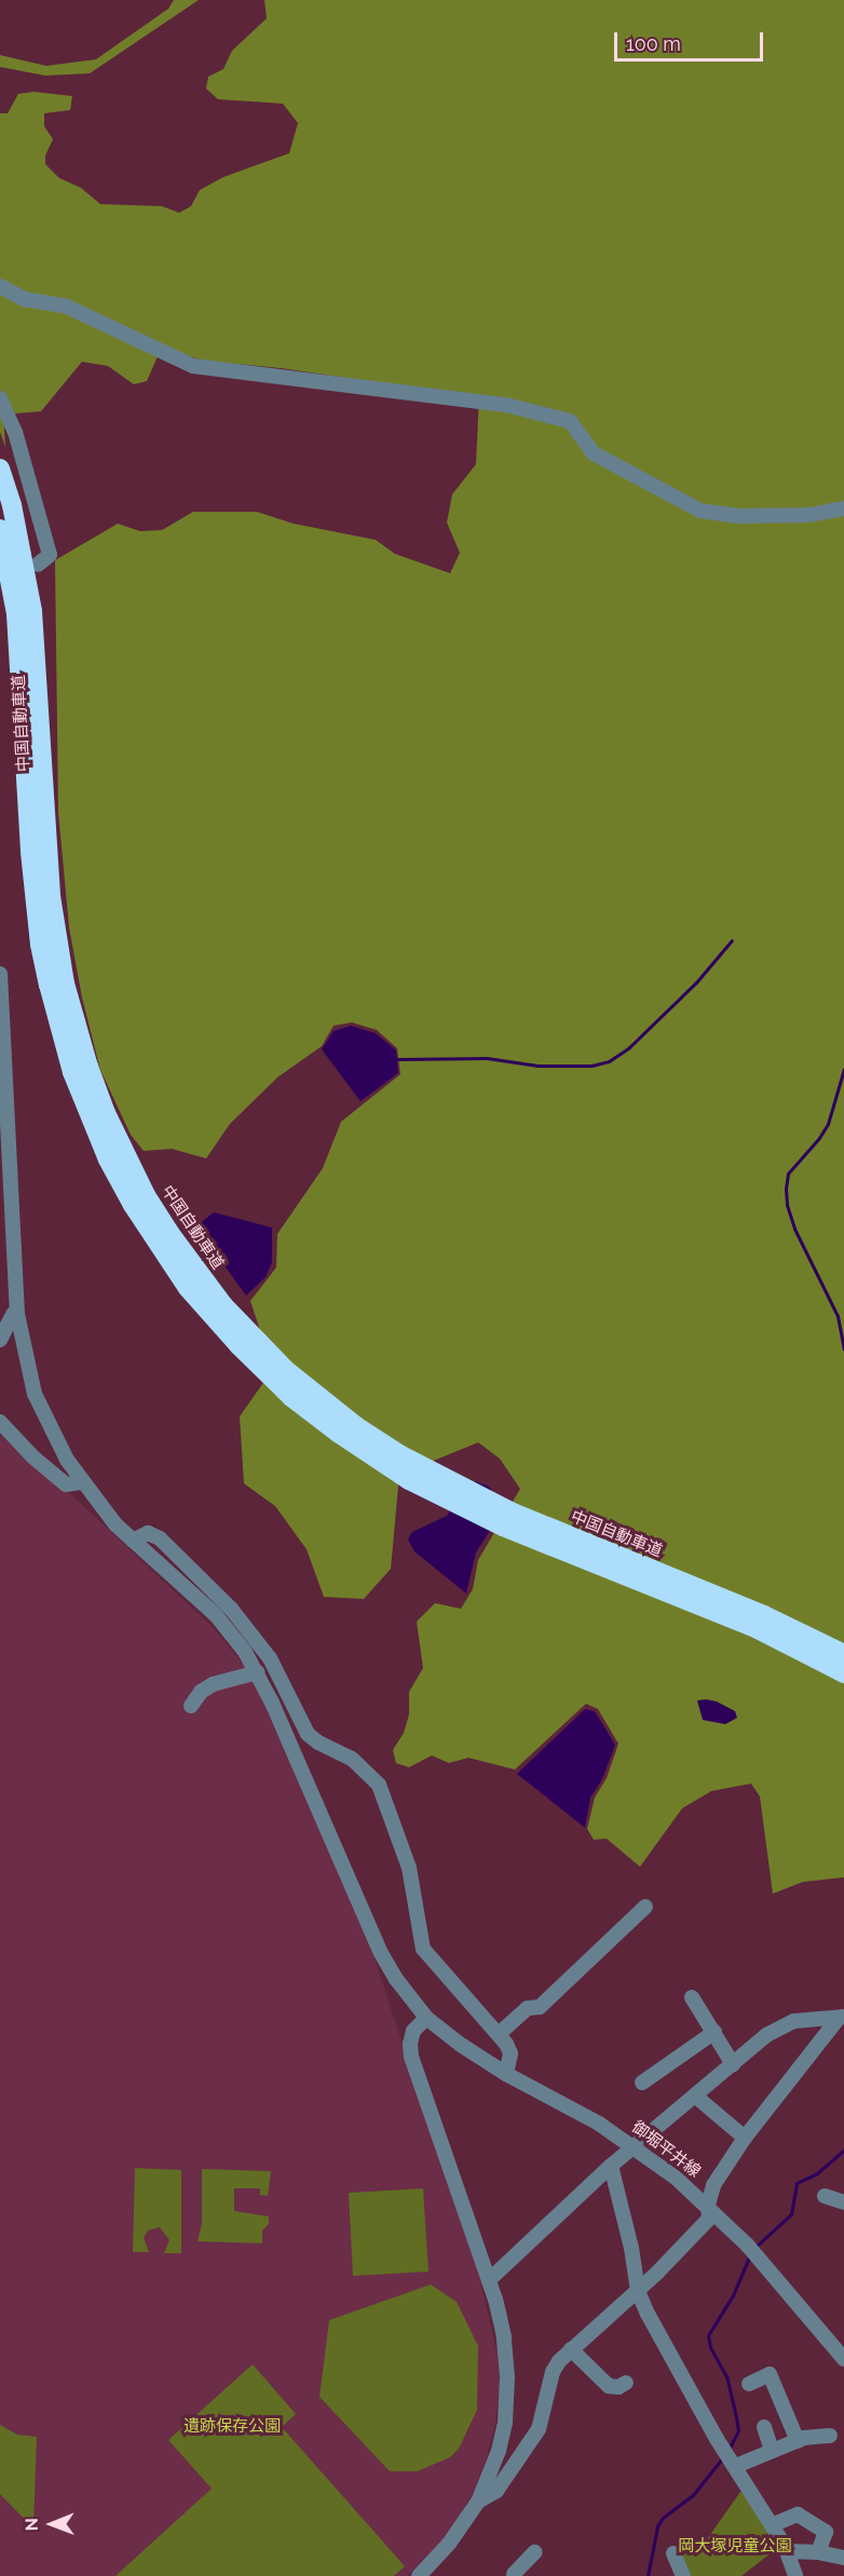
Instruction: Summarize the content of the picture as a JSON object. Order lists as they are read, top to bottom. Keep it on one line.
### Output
{"streets":{"highway":["中国自動車道"],"street":["御堀平井線"]},"parks":["遺跡保存公園","岡大塚児童公園"],"scale_bar":"100 m","north":"left"}
